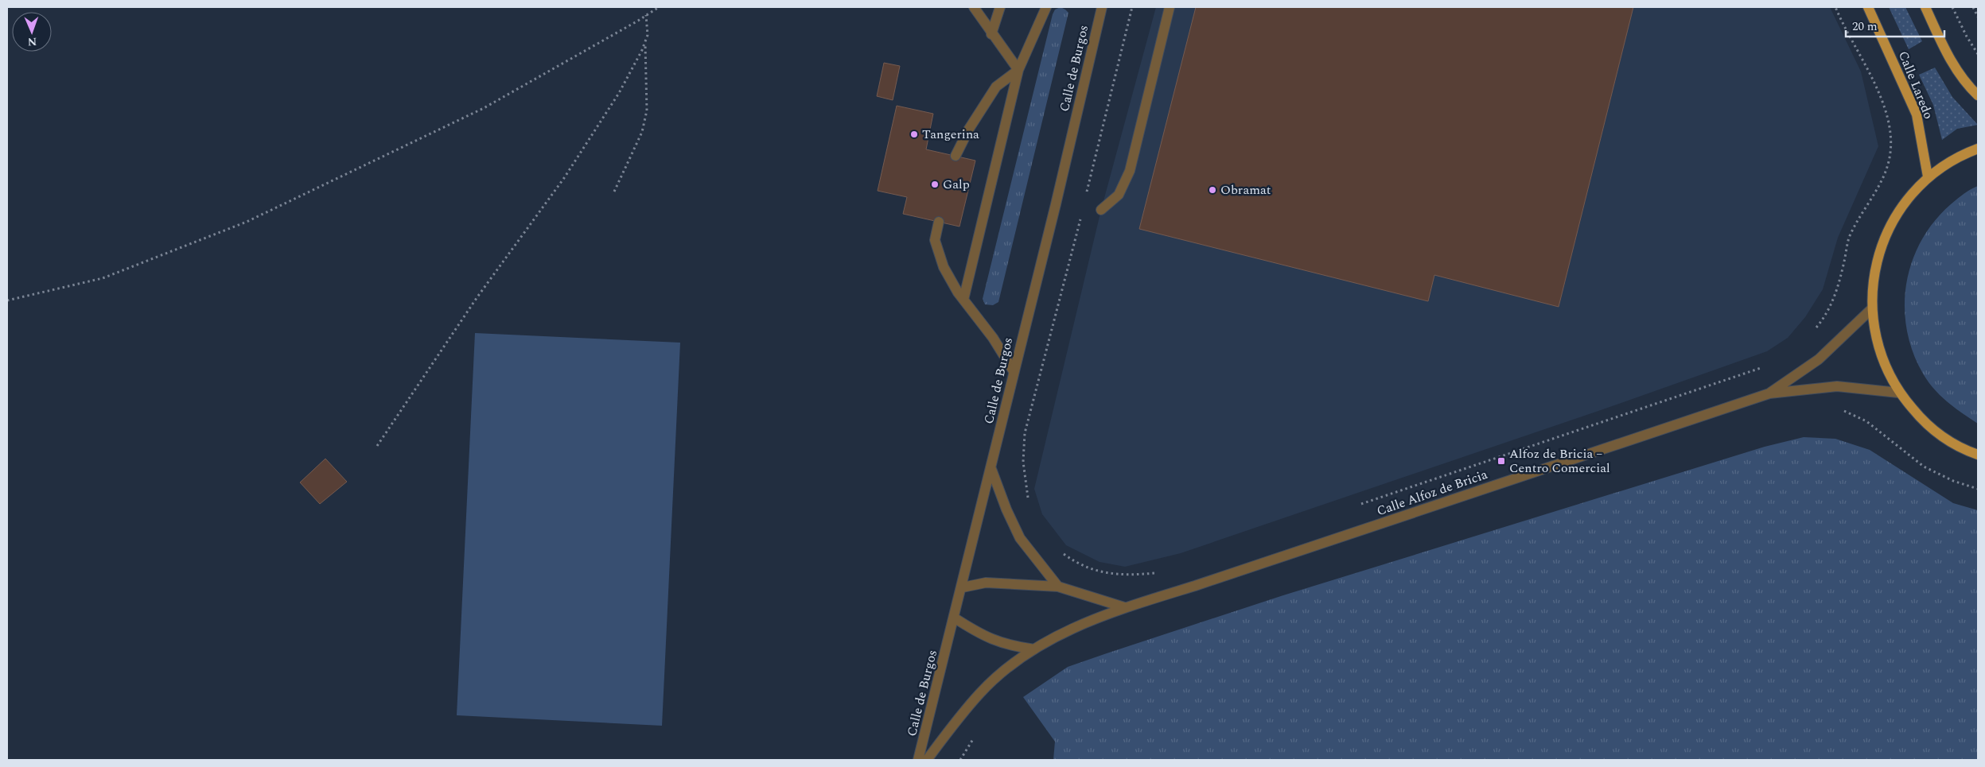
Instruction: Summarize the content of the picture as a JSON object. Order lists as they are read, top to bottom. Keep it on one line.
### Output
{"streets":{"main road":["Calle Laredo"],"street":["Calle de Burgos","Calle Alfoz de Bricia"]},"places":{"other":["Tangerina","Galp","Obramat"],"transit":["Alfoz de Bricia – Centro Comercial"]},"scale_bar":"20 m","north":"bottom"}
